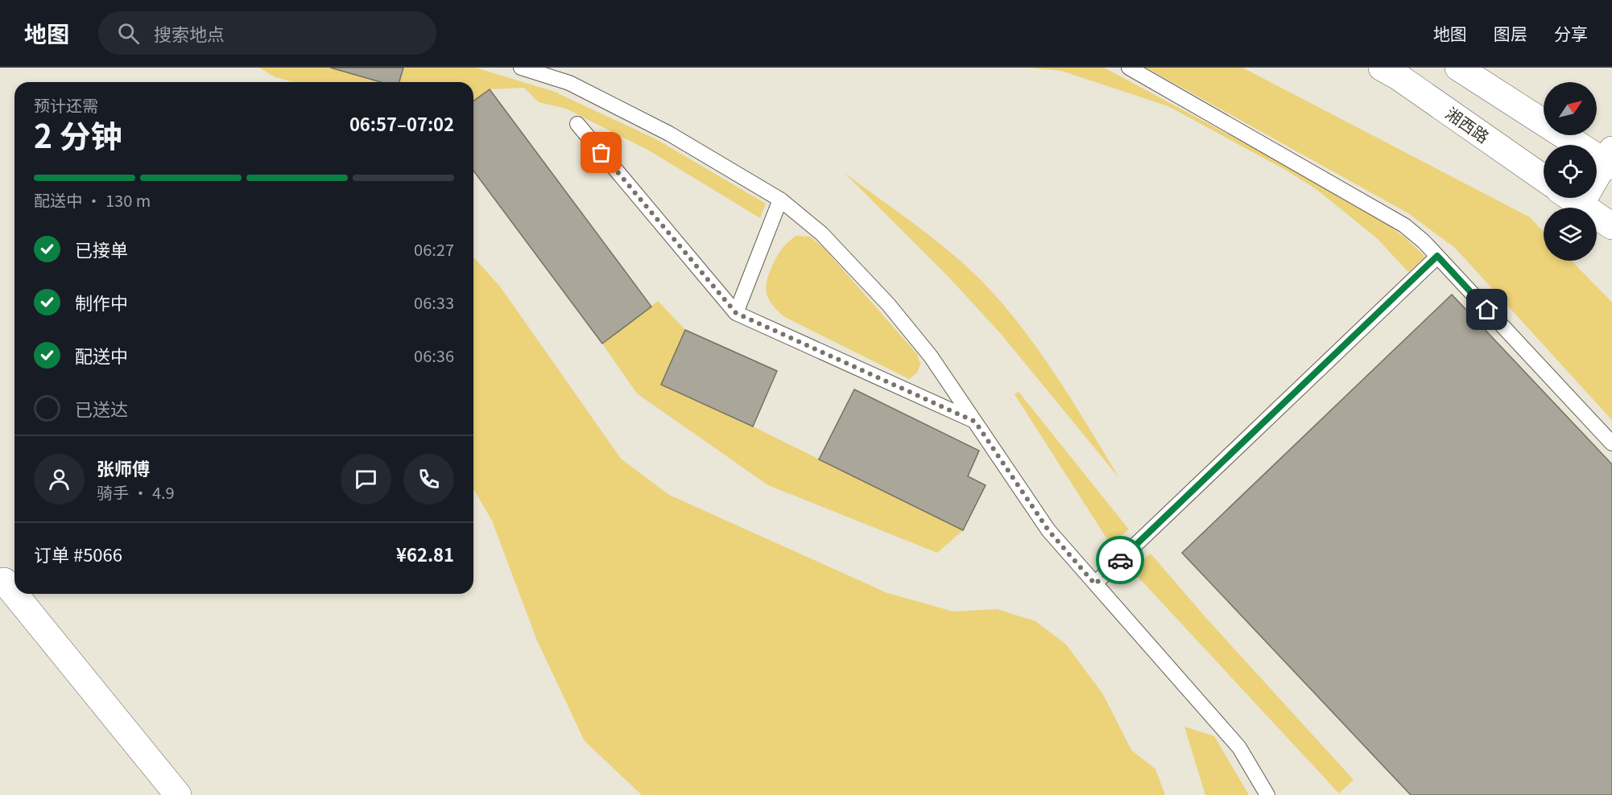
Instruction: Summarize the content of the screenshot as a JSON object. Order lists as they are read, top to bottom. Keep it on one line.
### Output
{"streets":{"street":["湘西路"]},"north":"top right","page":{"header":"地图","search":"搜索地点","nav":["地图","图层","分享"],"heading":["2 分钟","预计还需","06:57–07:02"],"panel":["张师傅","骑手 · 4.9","订单 #5066","¥62.81"],"bar":"配送中 · 130 m","list":[["已接单","06:27"],["制作中","06:33"],["配送中","06:36"],"已送达"]}}
